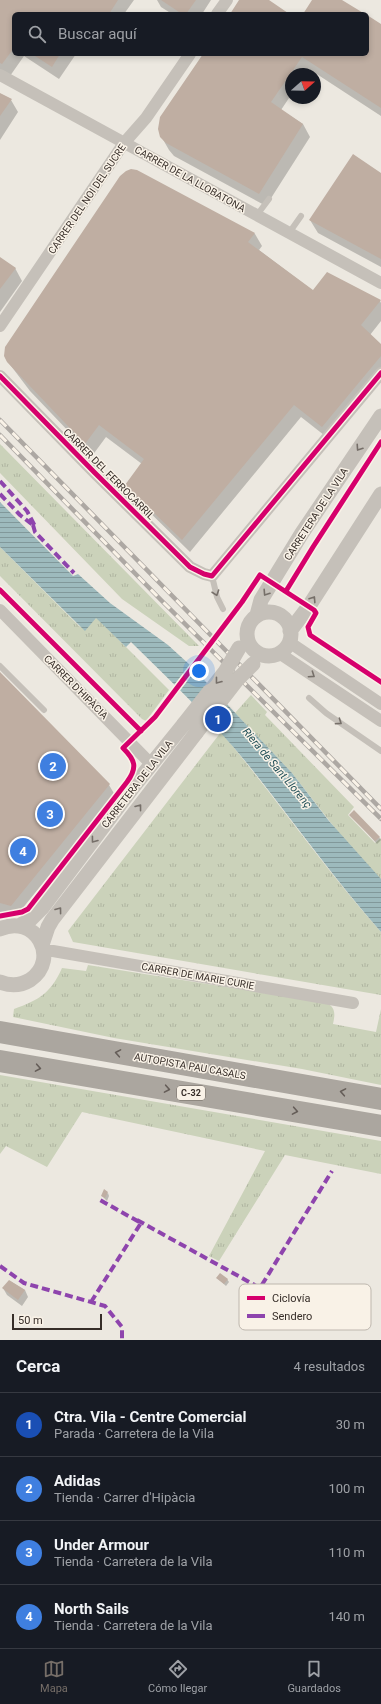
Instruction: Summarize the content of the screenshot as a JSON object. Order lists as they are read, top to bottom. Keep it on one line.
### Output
{"streets":{"highway":["AUTOPISTA PAU CASALS","C-32"],"street":["CARRER DE LA LLOBATONA","CARRER DEL NOI DEL SUCRE","CARRER DEL FERROCARRIL","CARRETERA DE LA VILA","CARRER D'HIPÀCIA","CARRER DE MARIE CURIE"]},"crossings":[["CARRER DE LA LLOBATONA","CARRER DEL NOI DEL SUCRE"],["CARRETERA DE LA VILA","CARRER D'HIPÀCIA"],["CARRETERA DE LA VILA","CARRER DE MARIE CURIE"]],"water":["Riera de Sant Llorenç"],"legend":["Ciclovía","Sendero"],"scale_bar":"50 m","north":"right","page":{"search":"Buscar aquí","pins":["1","2","3","4"],"scale":"50 m","heading":["Cerca","4 resultados"],"list":[{"mark":"1","name":"Ctra. Vila - Centre Comercial","note":"Parada · Carretera de la Vila","value":"30 m"},{"mark":"2","name":"Adidas","note":"Tienda · Carrer d'Hipàcia","value":"100 m"},{"mark":"3","name":"Under Armour","note":"Tienda · Carretera de la Vila","value":"110 m"},{"mark":"4","name":"North Sails","note":"Tienda · Carretera de la Vila","value":"140 m"}],"nav":["Mapa","Cómo llegar","Guardados"]}}
